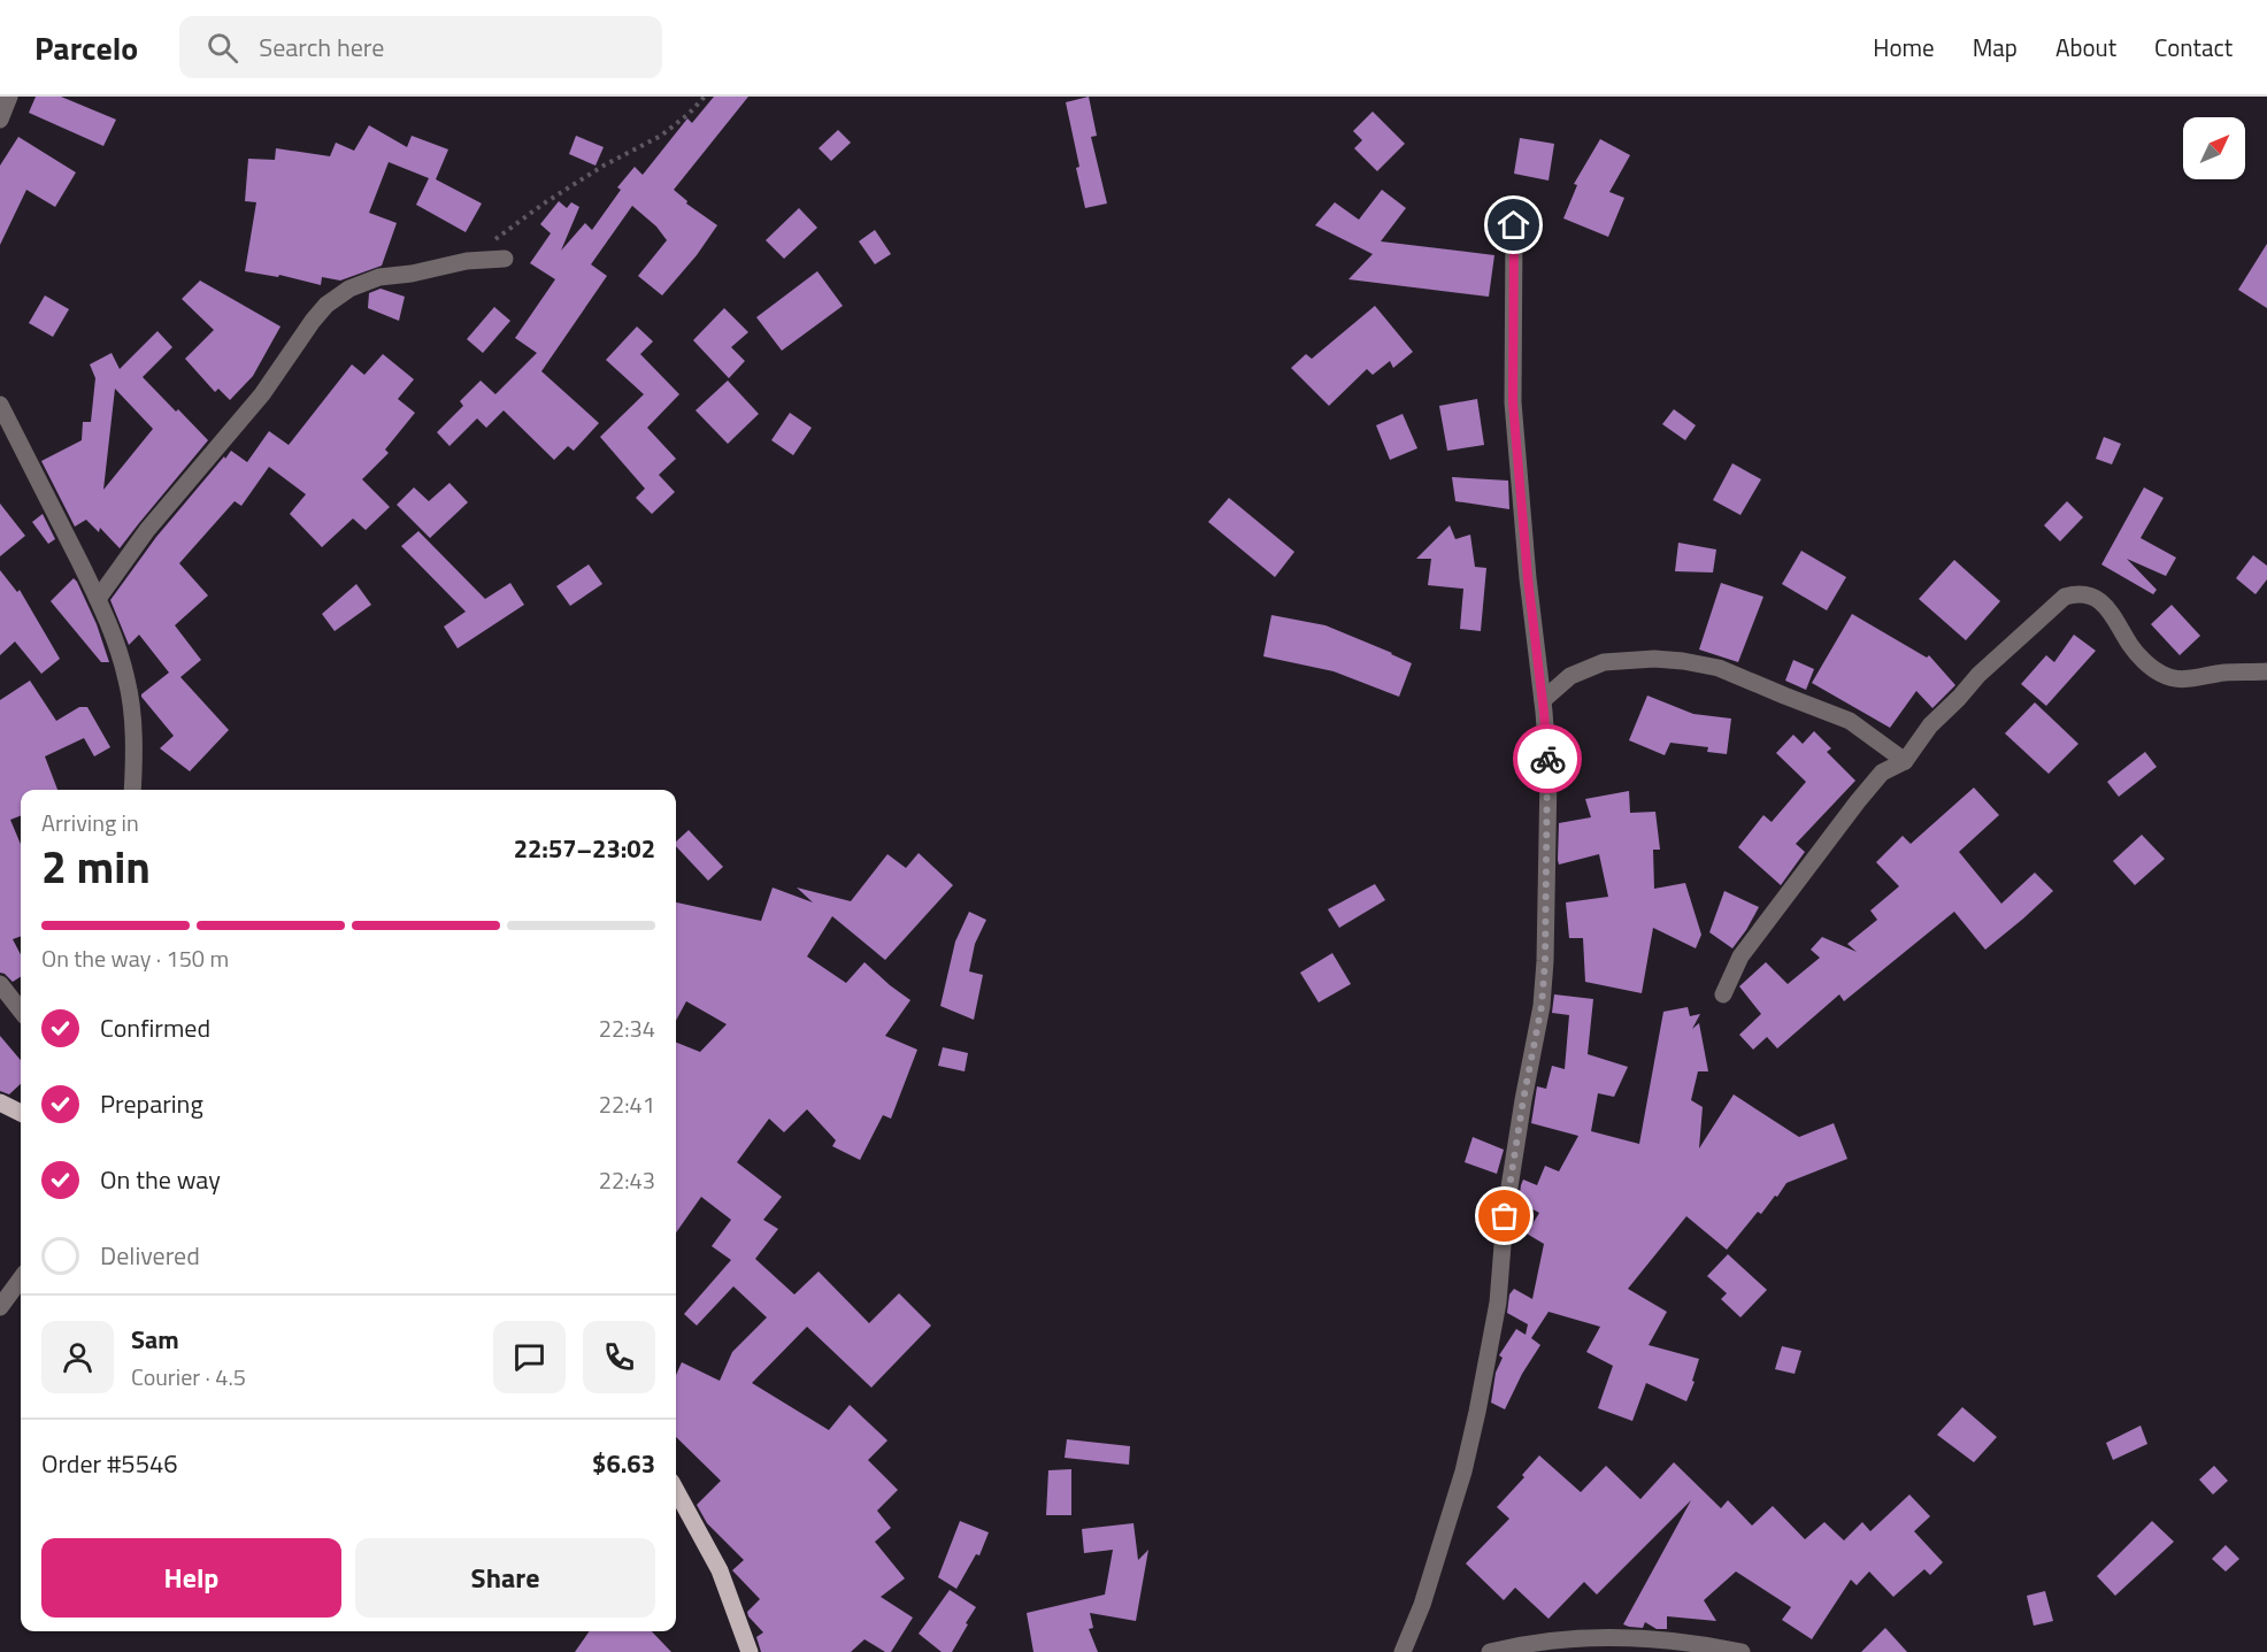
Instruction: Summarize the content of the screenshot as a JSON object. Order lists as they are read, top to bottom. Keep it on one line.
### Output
{"north":"top right","page":{"header":"Parcelo","search":"Search here","nav":["Home","Map","About","Contact"],"heading":["2 min","Arriving in","22:57–23:02"],"panel":["Sam","Courier · 4.5","Order #5546","$6.63"],"bar":"On the way · 150 m","list":[["Confirmed","22:34"],["Preparing","22:41"],["On the way","22:43"],"Delivered"],"buttons":["Help","Share"]}}
